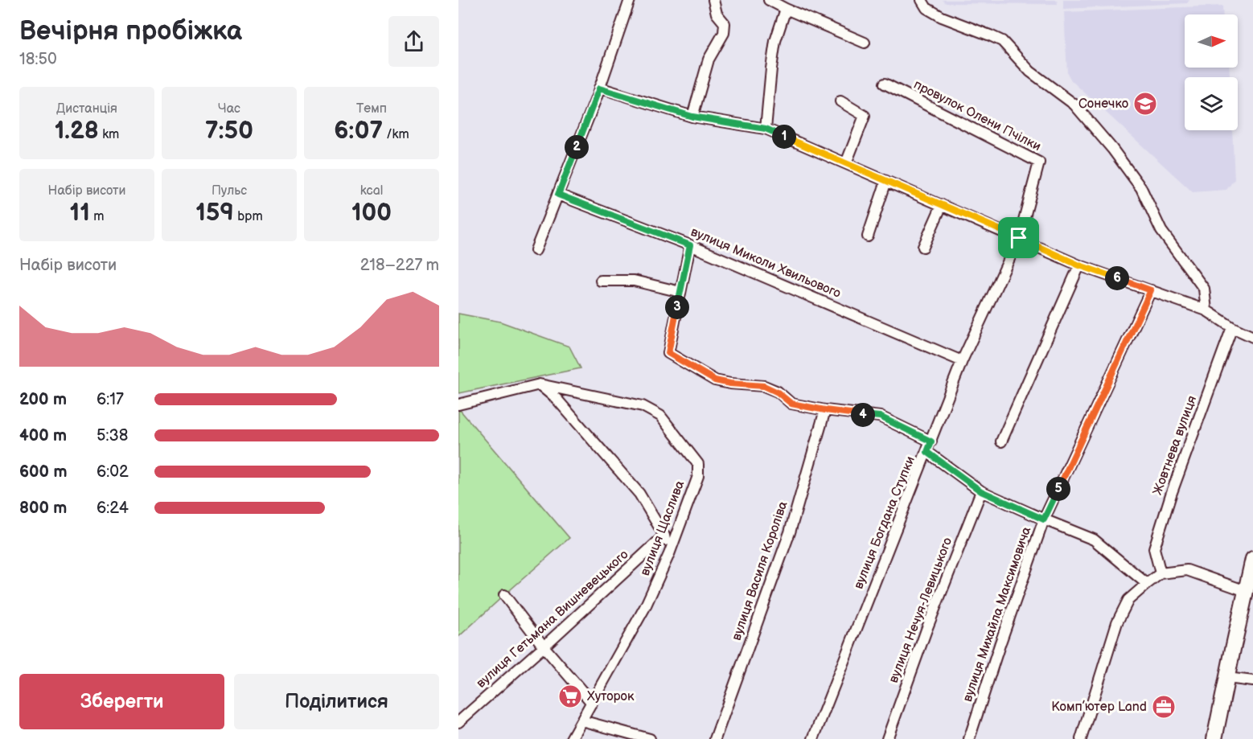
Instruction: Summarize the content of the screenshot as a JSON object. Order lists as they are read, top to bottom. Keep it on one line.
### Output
{"streets":{"street":["провулок Олени Пчілки","вулиця Миколи Хвильового","Жовтнева вулиця","вулиця Богдана Ступки","вулиця Щаслива","вулиця Василя Короліва","вулиця Нечуя-Левицького","вулиця Михайла Максимовича","вулиця Гетьмана Вишневецького"]},"crossings":[["провулок Олени Пчілки","вулиця Богдана Ступки"],["вулиця Миколи Хвильового","вулиця Богдана Ступки"]],"places":{"school or university":["Сонечко"],"supermarket":["Хуторок"],"office":["Комп’ютер Land"]},"north":"right","page":{"heading":["Вечірня пробіжка","18:50"],"stats":[["Дистанція","1.28 km"],["Час","7:50"],["Темп","6:07 /km"],["Набір висоти","11 m"],["Пульс","159 bpm"],["kcal","100"]],"pins":["1","2","6","3","4","5"],"chart":["Набір висоти","218–227 m"],"list":[{"name":"200 m","note":"6:17"},{"name":"400 m","note":"5:38"},{"name":"600 m","note":"6:02"},{"name":"800 m","note":"6:24"}],"buttons":["Зберегти","Поділитися"]}}
